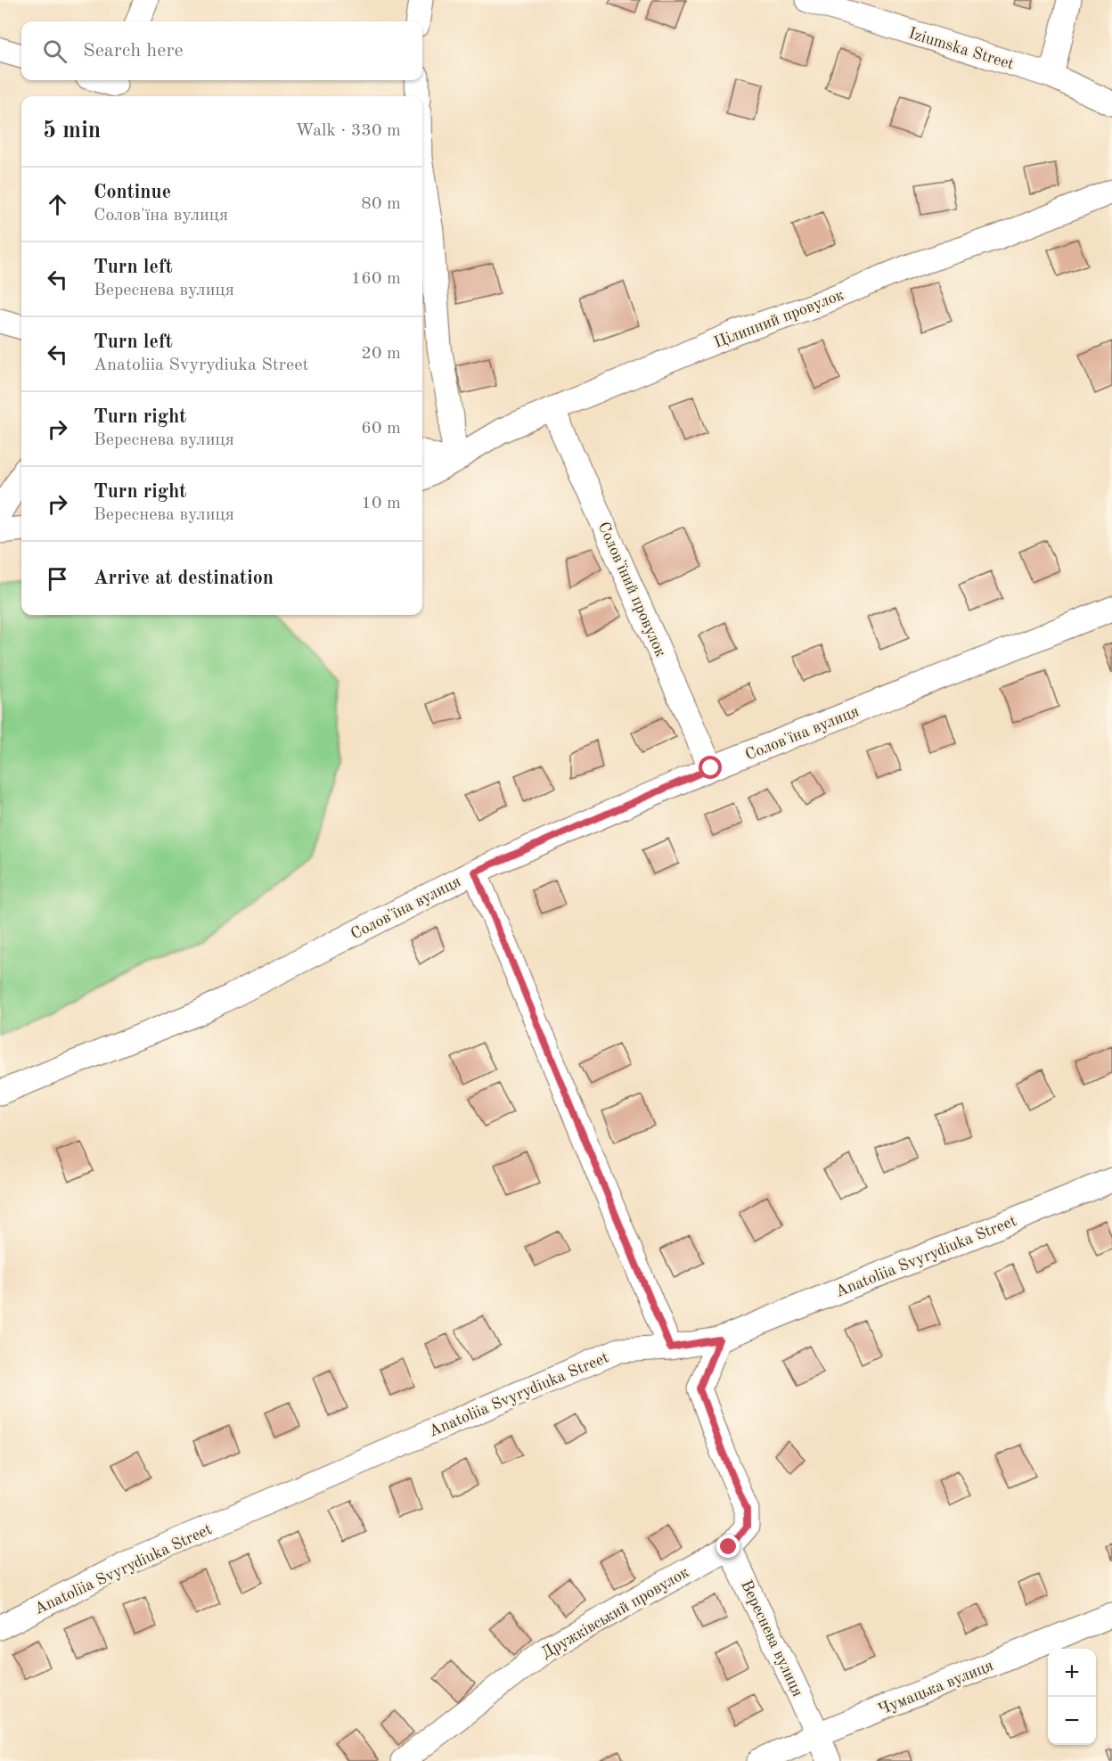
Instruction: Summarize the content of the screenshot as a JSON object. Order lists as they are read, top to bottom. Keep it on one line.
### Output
{"streets":{"street":["Iziumska Street","Цілинний провулок","Солов'їний провулок","Солов'їна вулиця","Anatoliia Svyrydiuka Street","Дружківський провулок","Вереснева вулиця","Чумацька вулиця"]},"crossings":[["Цілинний провулок","Солов'їний провулок"],["Солов'їний провулок","Солов'їна вулиця"],["Дружківський провулок","Вереснева вулиця"],["Вереснева вулиця","Чумацька вулиця"]],"page":{"search":"Search here","heading":["5 min","Walk · 330 m"],"list":[["Continue","Солов'їна вулиця","80 m"],["Turn left","Вереснева вулиця","160 m"],["Turn left","Anatoliia Svyrydiuka Street","20 m"],["Turn right","Вереснева вулиця","60 m"],["Turn right","Вереснева вулиця","10 m"],"Arrive at destination"],"map_buttons":["+","−"]}}
